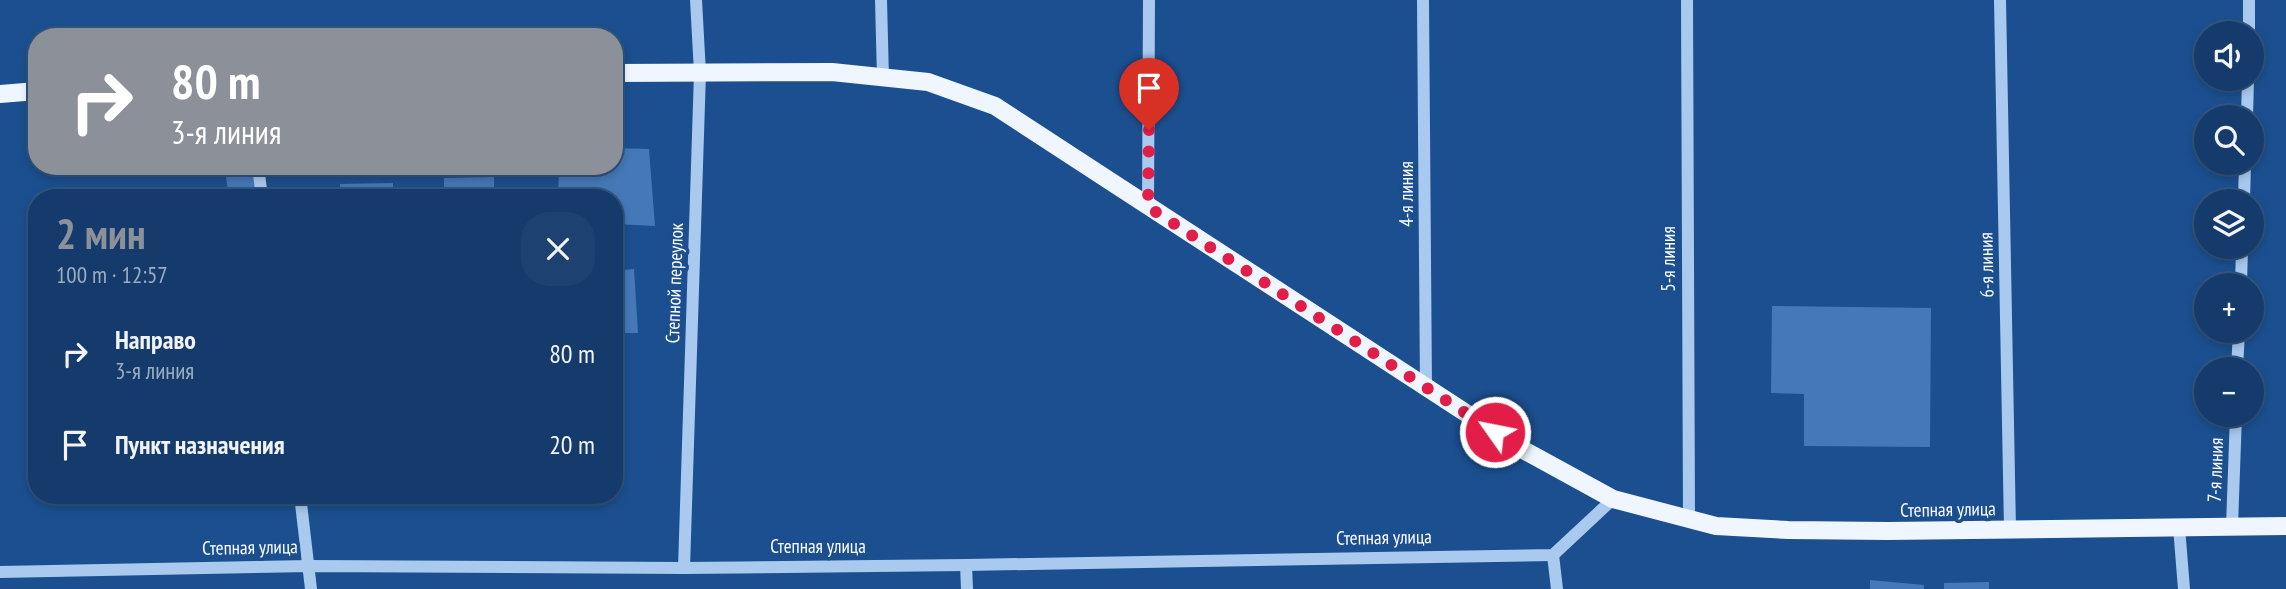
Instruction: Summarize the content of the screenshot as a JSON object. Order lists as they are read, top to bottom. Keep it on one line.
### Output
{"streets":{"main road":["Степная улица"],"street":["4-я линия","5-я линия","6-я линия","Степной переулок","7-я линия"]},"crossings":[["4-я линия","Степная улица"],["5-я линия","Степная улица"],["6-я линия","Степная улица"],["Степной переулок","Степная улица"],["7-я линия","Степная улица"]],"page":{"map_buttons":["+","−"],"turn":["80 m","3-я линия"],"heading":["2 мин","100 m · 12:57"],"list":[{"name":"Направо","note":"3-я линия","value":"80 m"},{"name":"Пункт назначения","value":"20 m"}]}}
